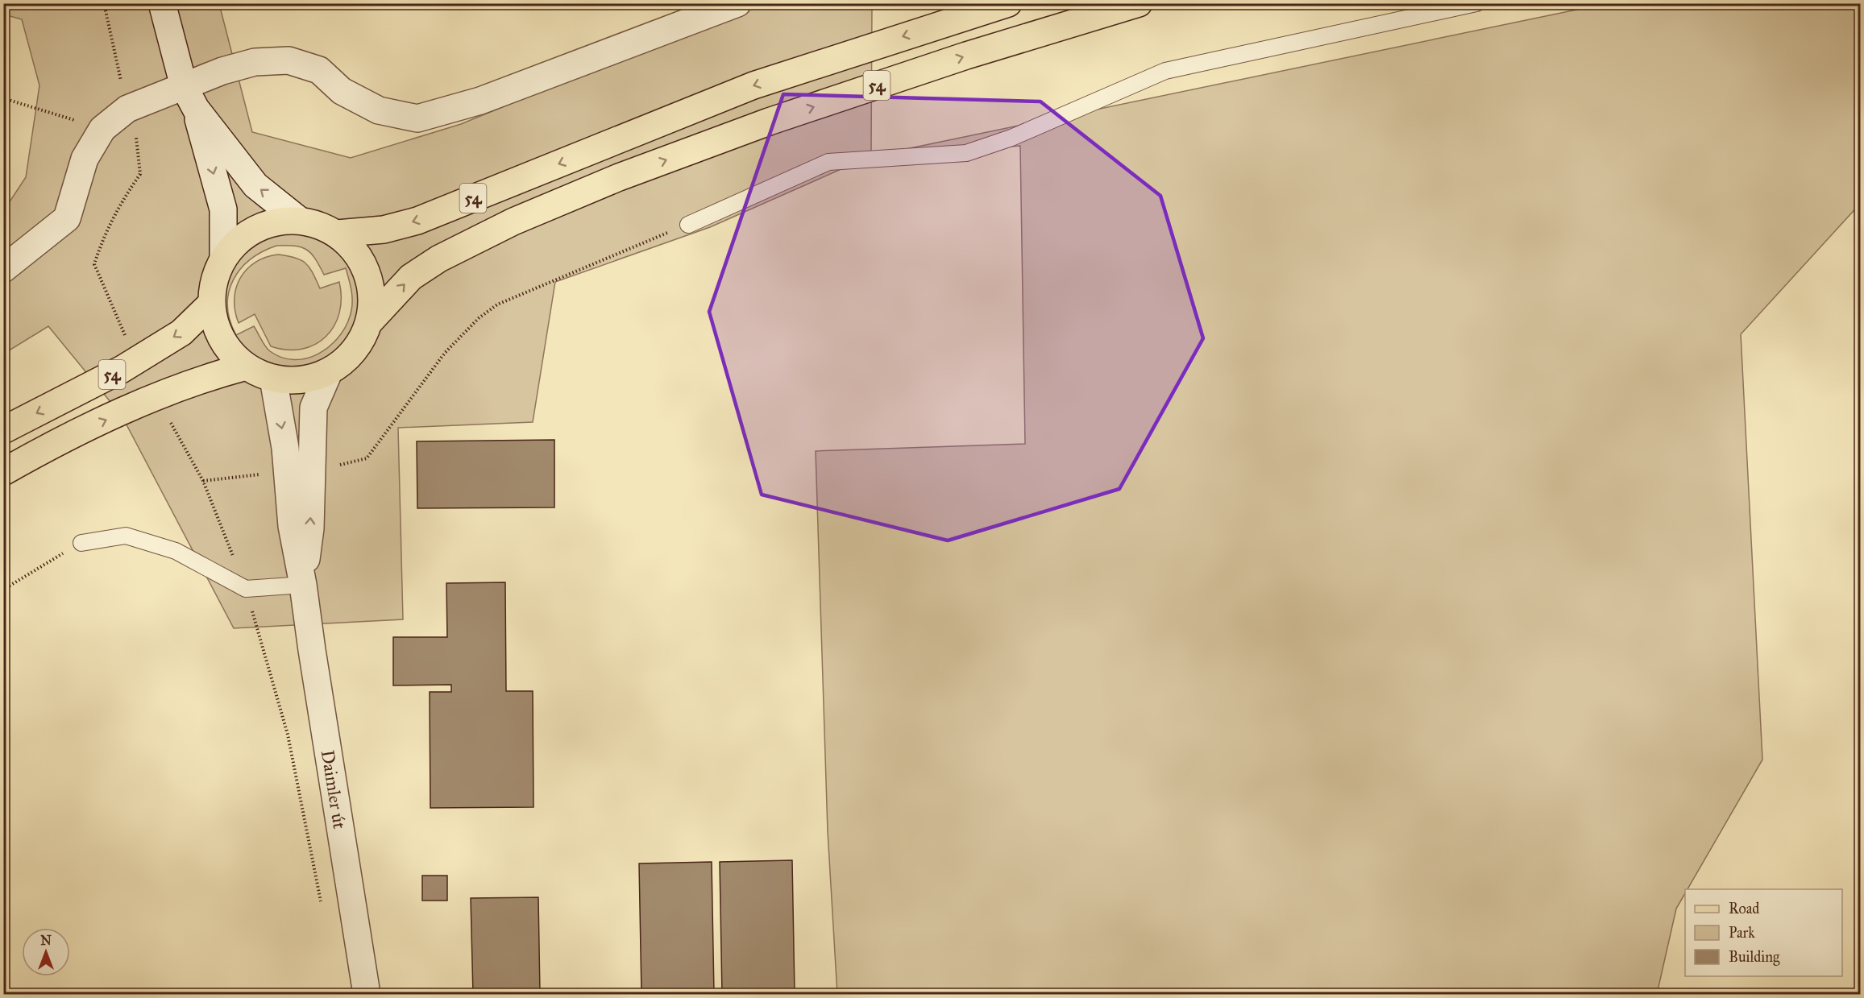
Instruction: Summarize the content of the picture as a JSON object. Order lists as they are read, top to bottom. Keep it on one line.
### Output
{"streets":{"main road":["54"],"street":["Daimler út"]},"crossings":[["54","Daimler út"]],"legend":["Road","Park","Building"],"north":"top"}
